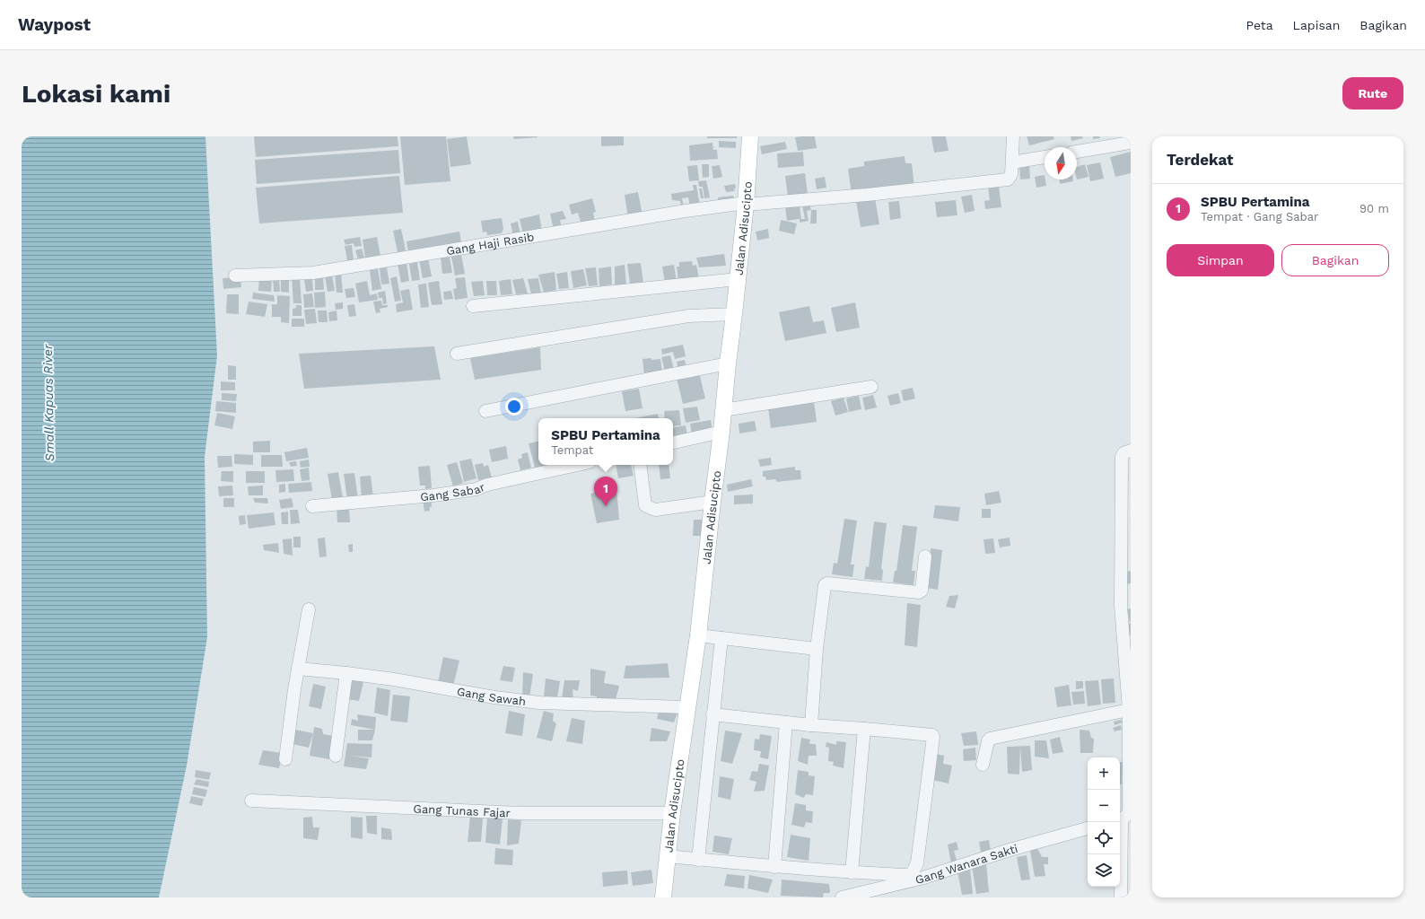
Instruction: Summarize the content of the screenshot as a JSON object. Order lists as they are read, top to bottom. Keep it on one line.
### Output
{"streets":{"main road":["Jalan Adisucipto"],"street":["Gang Haji Rasib","Gang Sabar","Gang Sawah","Gang Tunas Fajar","Gang Wanara Sakti"]},"crossings":[["Jalan Adisucipto","Gang Haji Rasib"],["Jalan Adisucipto","Gang Sawah"],["Jalan Adisucipto","Gang Tunas Fajar"]],"water":["Small Kapuas River"],"north":"bottom","page":{"header":"Waypost","nav":["Peta","Lapisan","Bagikan"],"buttons":["Rute",["Simpan","Bagikan"]],"title":"Lokasi kami","heading":"Terdekat","list":[{"mark":"1","name":"SPBU Pertamina","note":"Tempat · Gang Sabar","value":"90 m"}],"popup":["SPBU Pertamina","Tempat"],"pins":"1","map_buttons":["+","−"]}}
